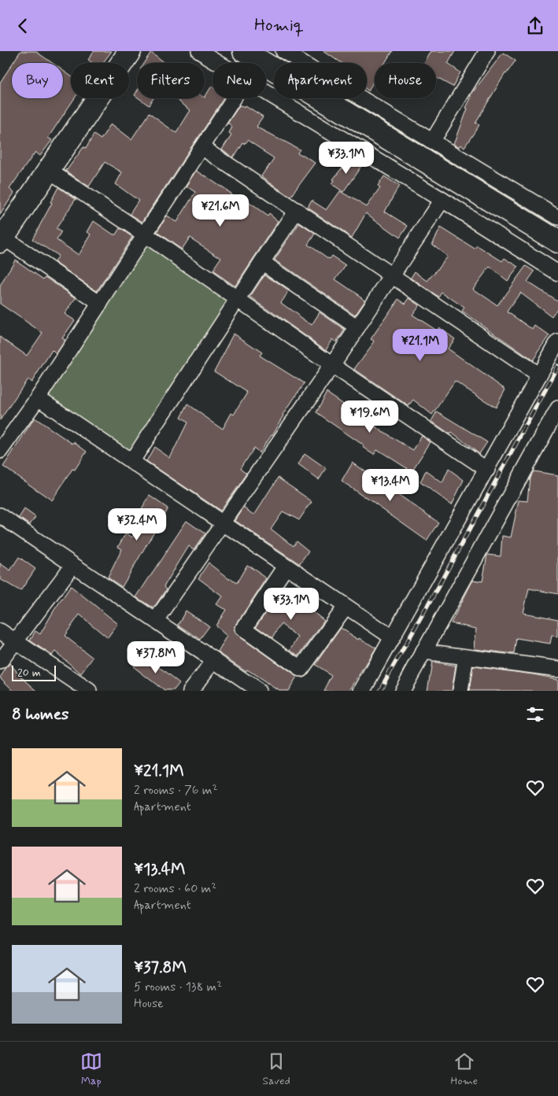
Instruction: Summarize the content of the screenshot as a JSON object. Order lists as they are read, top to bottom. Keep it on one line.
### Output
{"scale_bar":"20 m","page":{"header":"Homiq","chip":["Buy","Rent","Filters","New","Apartment","House"],"price":["¥33.1M","¥21.6M","¥21.1M","¥19.6M","¥13.4M","¥32.4M","¥33.1M","¥37.8M"],"scale":"20 m","heading":"8 homes","list":[{"name":"¥21.1M","note":"2 rooms · 76 m² · Apartment"},{"name":"¥13.4M","note":"2 rooms · 60 m² · Apartment"},{"name":"¥37.8M","note":"5 rooms · 138 m² · House"}],"tabs":["Map","Saved","Home"]}}
